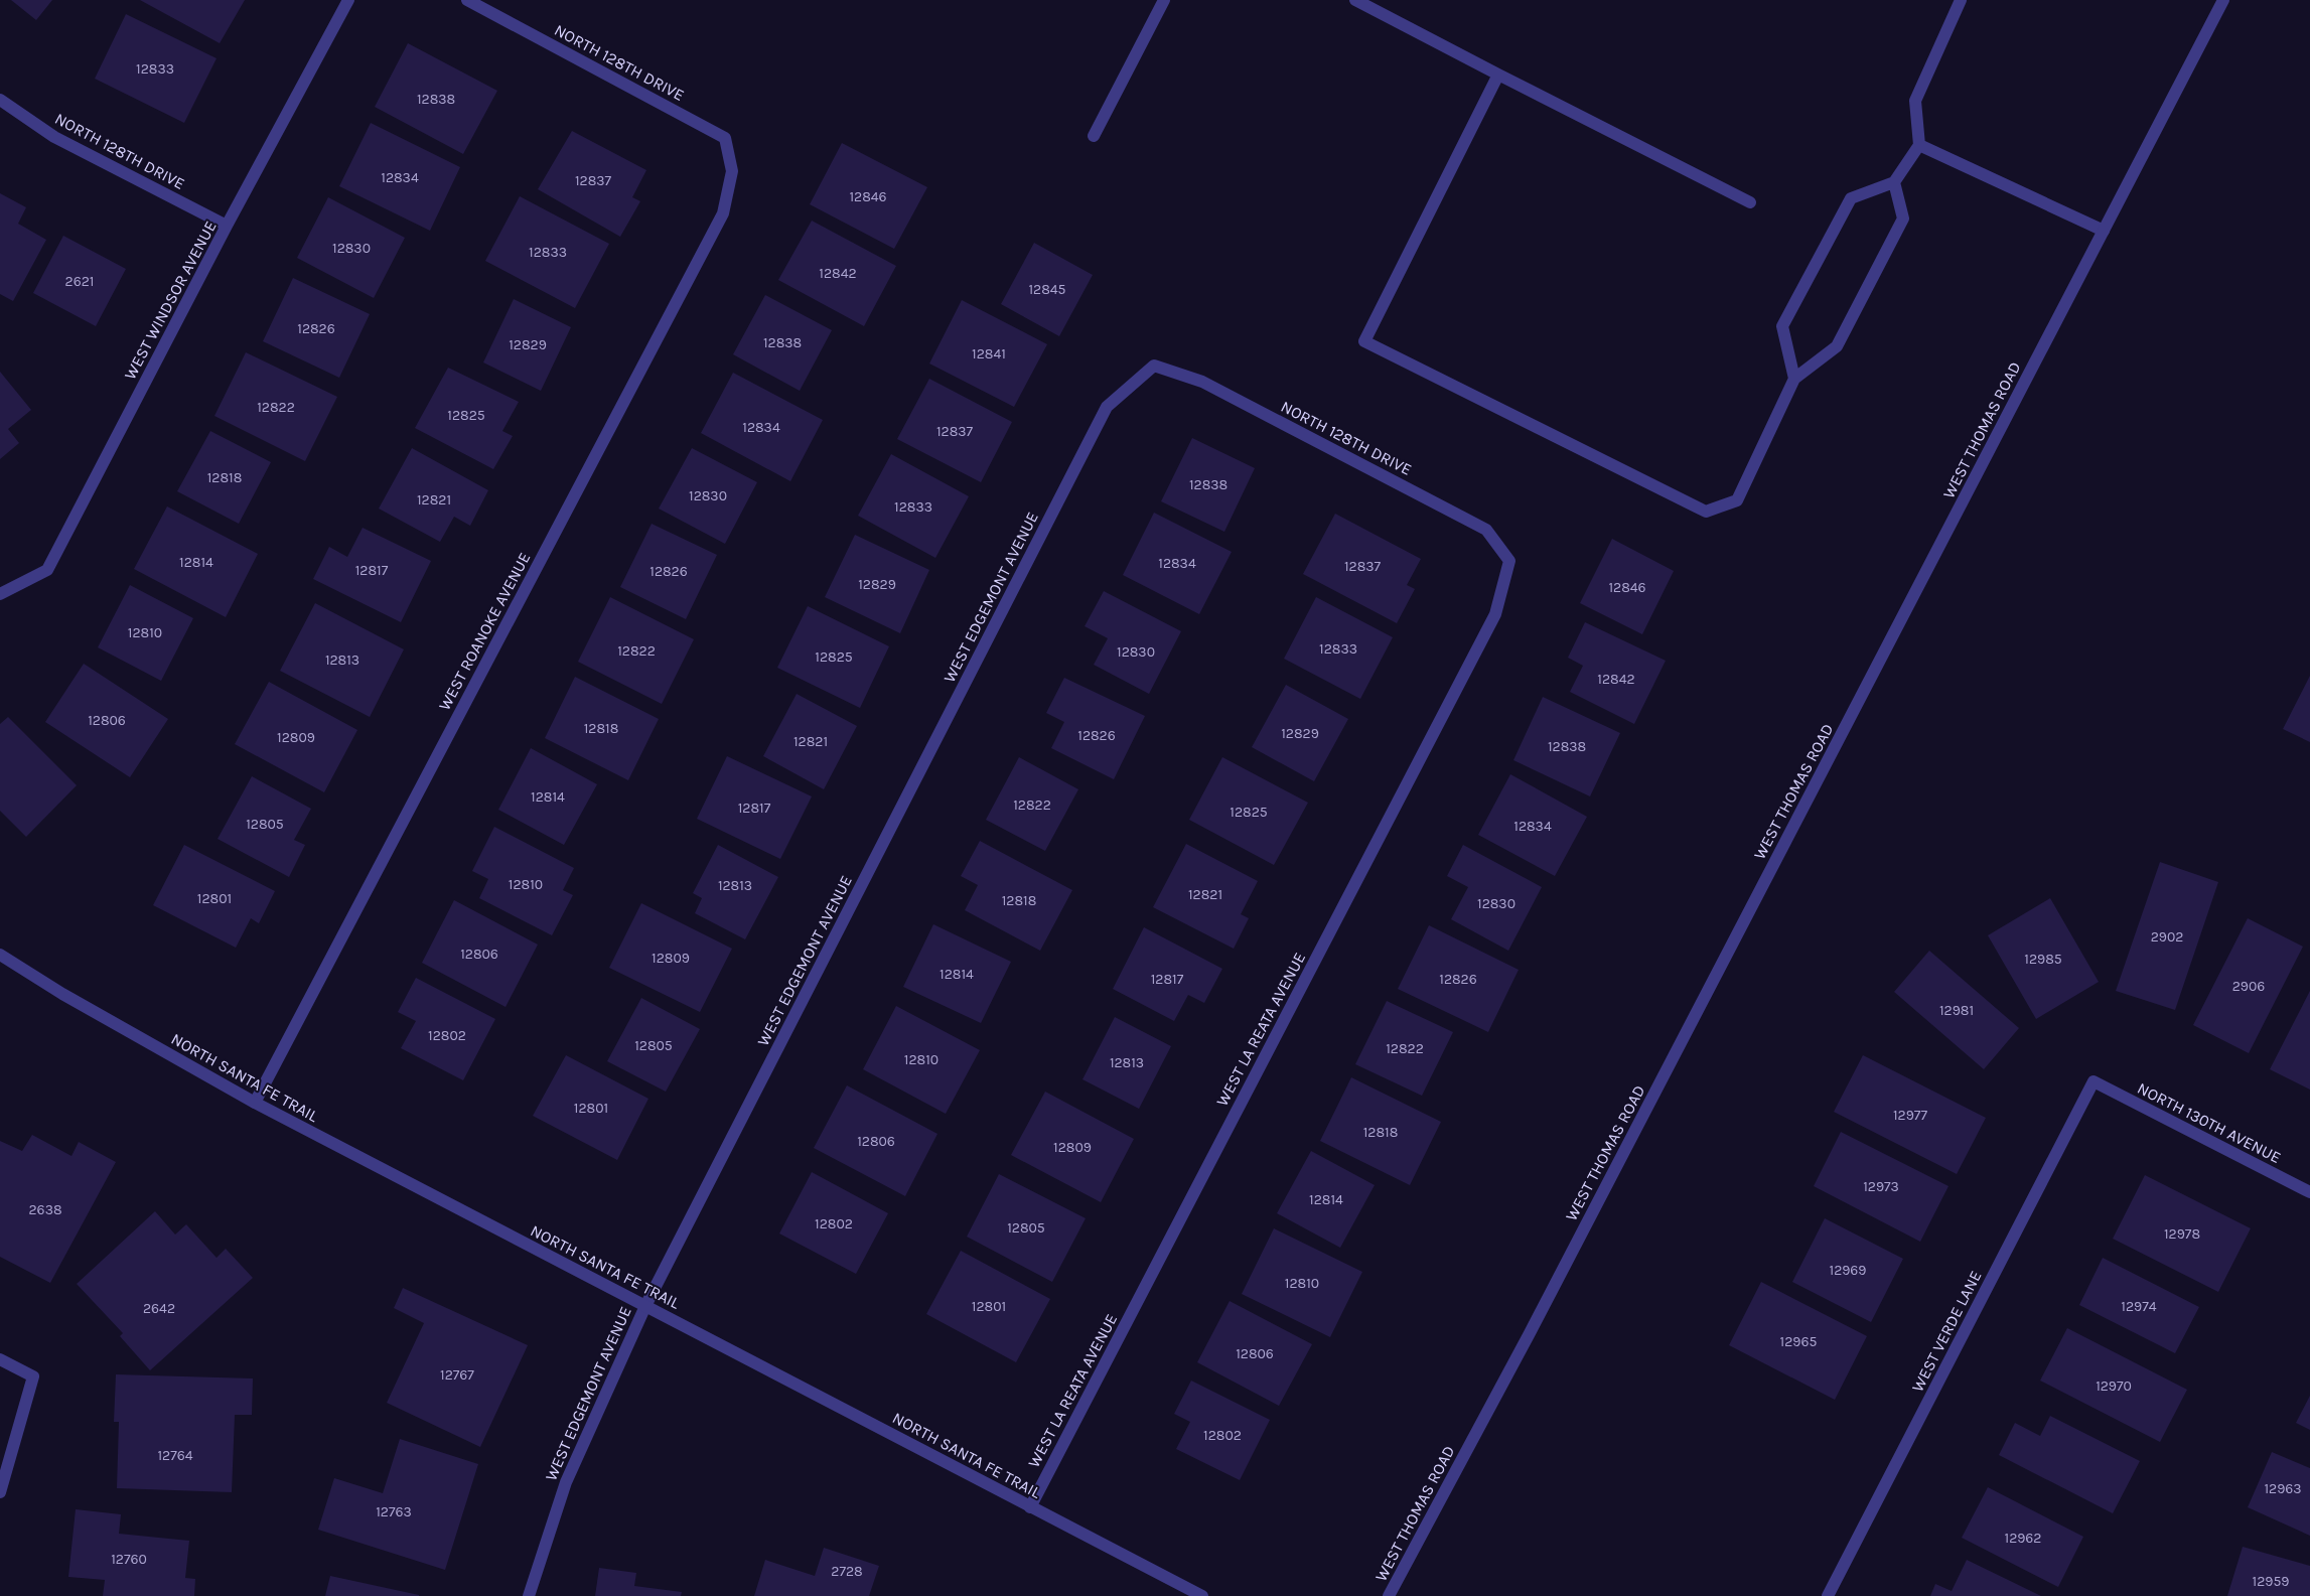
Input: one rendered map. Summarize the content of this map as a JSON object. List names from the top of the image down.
{
  "streets": {
    "street": [
      "NORTH 128TH DRIVE",
      "WEST WINDSOR AVENUE",
      "WEST THOMAS ROAD",
      "WEST EDGEMONT AVENUE",
      "WEST ROANOKE AVENUE",
      "WEST LA REATA AVENUE",
      "NORTH SANTA FE TRAIL",
      "NORTH 130TH AVENUE",
      "WEST VERDE LANE"
    ]
  },
  "crossings": [
    ["NORTH 128TH DRIVE", "WEST WINDSOR AVENUE"],
    ["NORTH 128TH DRIVE", "WEST EDGEMONT AVENUE"],
    ["NORTH 128TH DRIVE", "WEST ROANOKE AVENUE"],
    ["NORTH 128TH DRIVE", "WEST LA REATA AVENUE"],
    ["WEST EDGEMONT AVENUE", "NORTH SANTA FE TRAIL"],
    ["WEST ROANOKE AVENUE", "NORTH SANTA FE TRAIL"],
    ["WEST LA REATA AVENUE", "NORTH SANTA FE TRAIL"],
    ["NORTH 130TH AVENUE", "WEST VERDE LANE"]
  ],
  "house_numbers": [
    "12833",
    "12838",
    "12834",
    "12837",
    "12846",
    "12830",
    "12833",
    "12842",
    "2621",
    "12845",
    "12826",
    "12838",
    "12829",
    "12841",
    "12822",
    "12825",
    "12834",
    "12837",
    "12818",
    "12838",
    "12830",
    "12821",
    "12833",
    "12814",
    "12834",
    "12837",
    "12817",
    "12826",
    "12829",
    "12846",
    "12810",
    "12833",
    "12822",
    "12830",
    "12825",
    "12813",
    "12842",
    "12806",
    "12818",
    "12829",
    "12826",
    "12809",
    "12821",
    "12838",
    "12814",
    "12822",
    "12817",
    "12825",
    "12805",
    "12834",
    "12810",
    "12813",
    "12821",
    "12801",
    "12818",
    "12830",
    "2902",
    "12806",
    "12809",
    "12985",
    "12814",
    "12817",
    "12826",
    "2906",
    "12981",
    "12802",
    "12805",
    "12822",
    "12810",
    "12813",
    "12801",
    "12977",
    "12818",
    "12806",
    "12809",
    "12973",
    "12814",
    "2638",
    "12802",
    "12805",
    "12978",
    "12969",
    "12810",
    "12801",
    "12974",
    "2642",
    "12965",
    "12806",
    "12767",
    "12970",
    "12802",
    "12764",
    "12963",
    "12763",
    "12962",
    "12760",
    "2728",
    "12959"
  ]
}
